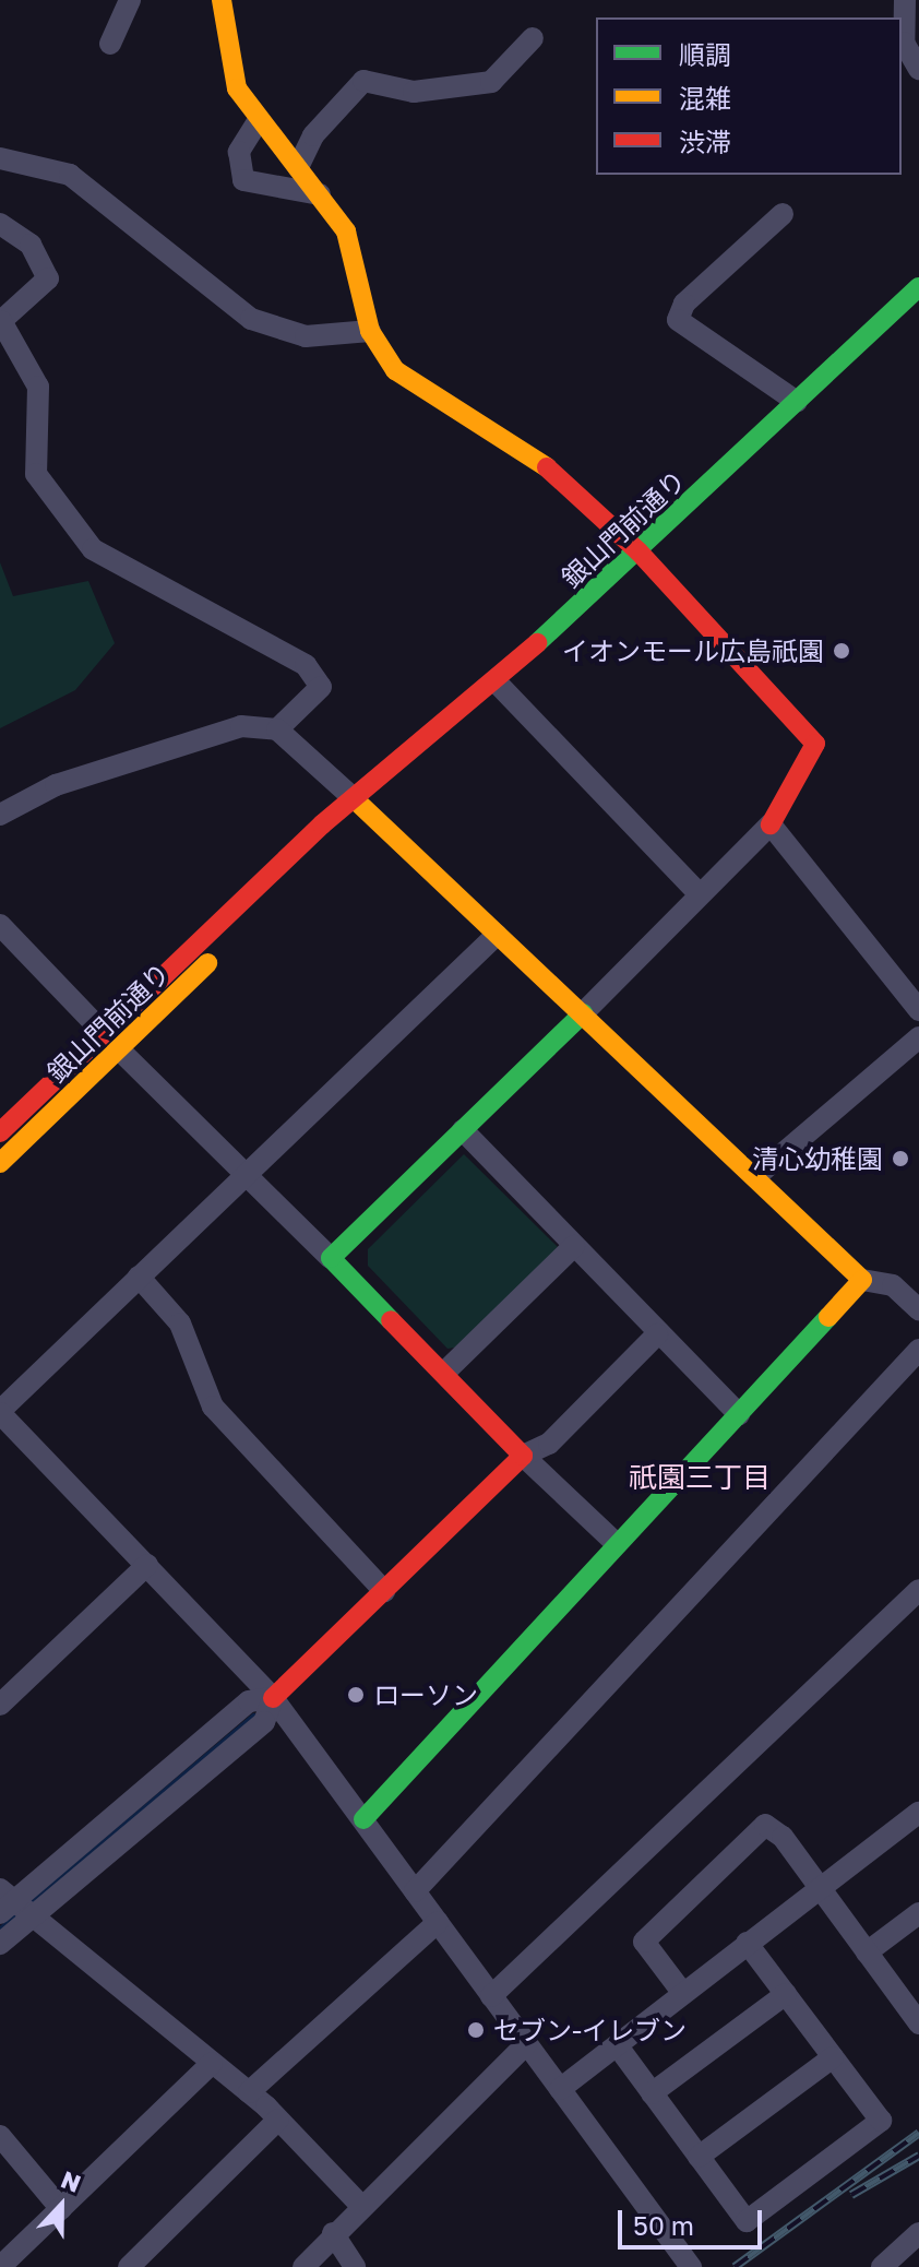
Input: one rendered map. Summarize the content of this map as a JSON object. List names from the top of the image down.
{
  "streets": {
    "street": ["銀山門前通り"]
  },
  "districts": ["祇園三丁目"],
  "places": [
    "イオンモール広島祇園",
    "清心幼稚園",
    "ローソン",
    "セブン-イレブン"
  ],
  "legend": ["順調", "混雑", "渋滞"],
  "scale_bar": "50 m",
  "north": "top"
}
